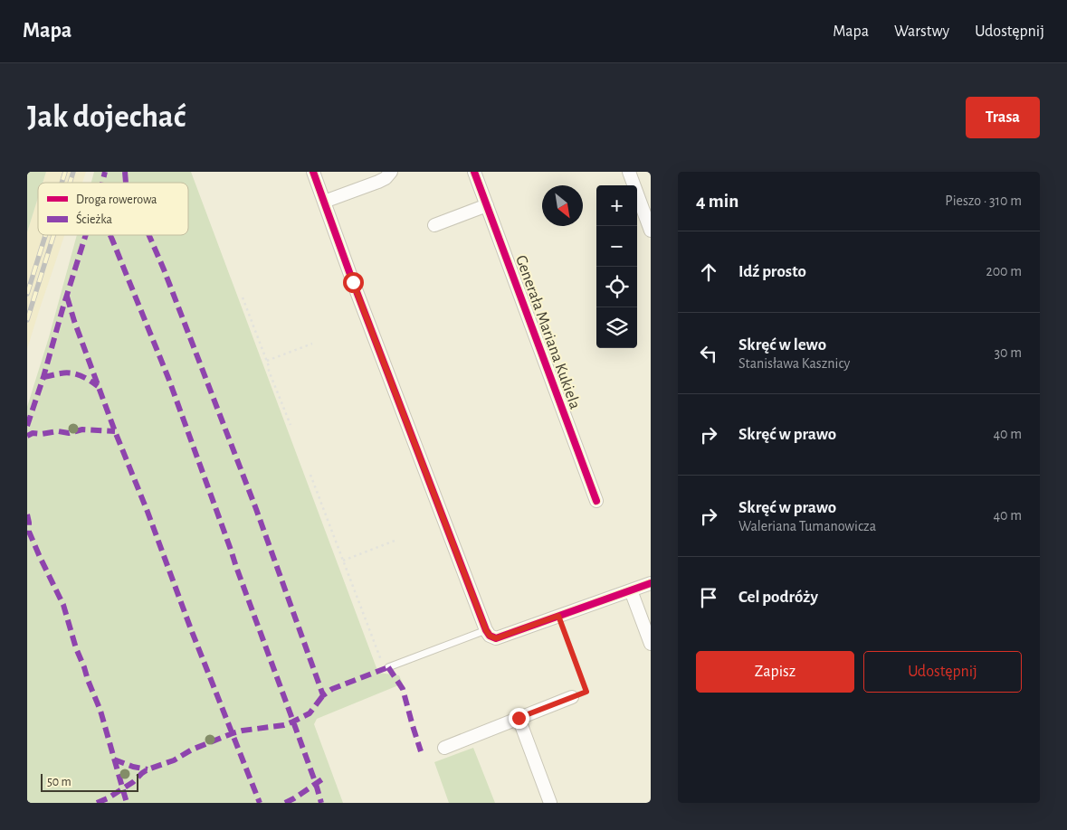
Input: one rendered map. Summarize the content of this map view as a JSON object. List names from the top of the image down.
{
  "streets": {
    "street": ["Generała Mariana Kukiela"]
  },
  "legend": ["Droga rowerowa", "Ścieżka"],
  "scale_bar": "50 m",
  "north": "bottom right",
  "page": {
    "header": "Mapa",
    "nav": ["Mapa", "Warstwy", "Udostępnij"],
    "buttons": [
      "Trasa",
      ["Zapisz", "Udostępnij"]
    ],
    "title": "Jak dojechać",
    "heading": ["4 min", "Pieszo · 310 m"],
    "map_buttons": ["+", "−"],
    "list": [
      ["Idź prosto", "200 m"],
      ["Skręć w lewo", "Stanisława Kasznicy", "30 m"],
      ["Skręć w prawo", "40 m"],
      ["Skręć w prawo", "Waleriana Tumanowicza", "40 m"],
      "Cel podróży"
    ],
    "scale": "50 m"
  }
}
